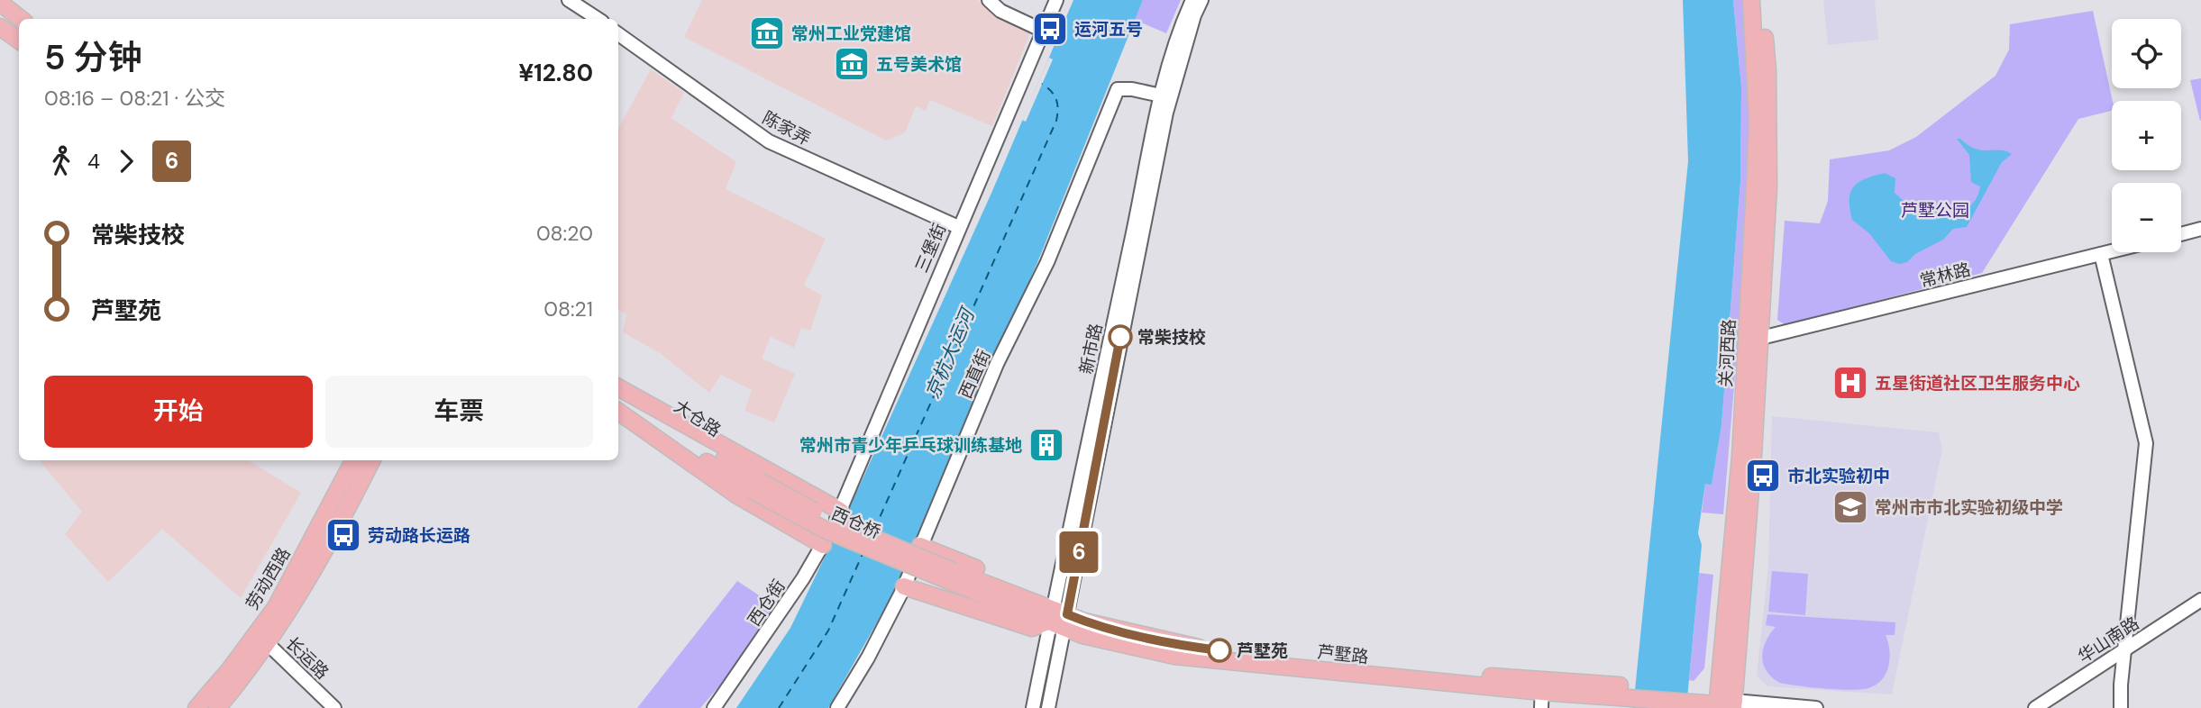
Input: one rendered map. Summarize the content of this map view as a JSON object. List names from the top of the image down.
{
  "streets": {
    "main road": [
      "关河西路",
      "大仓路",
      "西仓桥",
      "劳动西路",
      "芦墅路"
    ],
    "street": [
      "陈家弄",
      "三堡街",
      "常林路",
      "新市路",
      "西直街",
      "西仓街",
      "华山南路",
      "长运路"
    ]
  },
  "crossings": [
    ["陈家弄", "三堡街"],
    ["三堡街", "西仓街"],
    ["常林路", "关河西路"],
    ["新市路", "西直街"],
    ["新市路", "芦墅路"],
    ["关河西路", "芦墅路"],
    ["大仓路", "西仓桥"],
    ["西仓桥", "芦墅路"],
    ["劳动西路", "长运路"]
  ],
  "water": ["京杭大运河"],
  "parks": ["芦墅公园"],
  "places": {
    "bus stop": ["运河五号", "市北实验初中", "劳动路长运路"],
    "museum": ["常州工业党建馆", "五号美术馆"],
    "other": ["常柴技校", "芦墅苑"],
    "hospital": ["五星街道社区卫生服务中心"],
    "building": ["常州市青少年乒乓球训练基地"],
    "school or university": ["常州市市北实验初级中学"]
  },
  "lines": ["bus line 6"],
  "page": {
    "on_map": "6",
    "map_buttons": ["+", "−"],
    "heading": ["5 分钟", "08:16 – 08:21 · 公交", "¥12.80"],
    "legs": ["4", "6"],
    "list": [
      {
        "name": "常柴技校",
        "value": "08:20"
      },
      {
        "name": "芦墅苑",
        "value": "08:21"
      }
    ],
    "buttons": ["开始", "车票"]
  }
}
